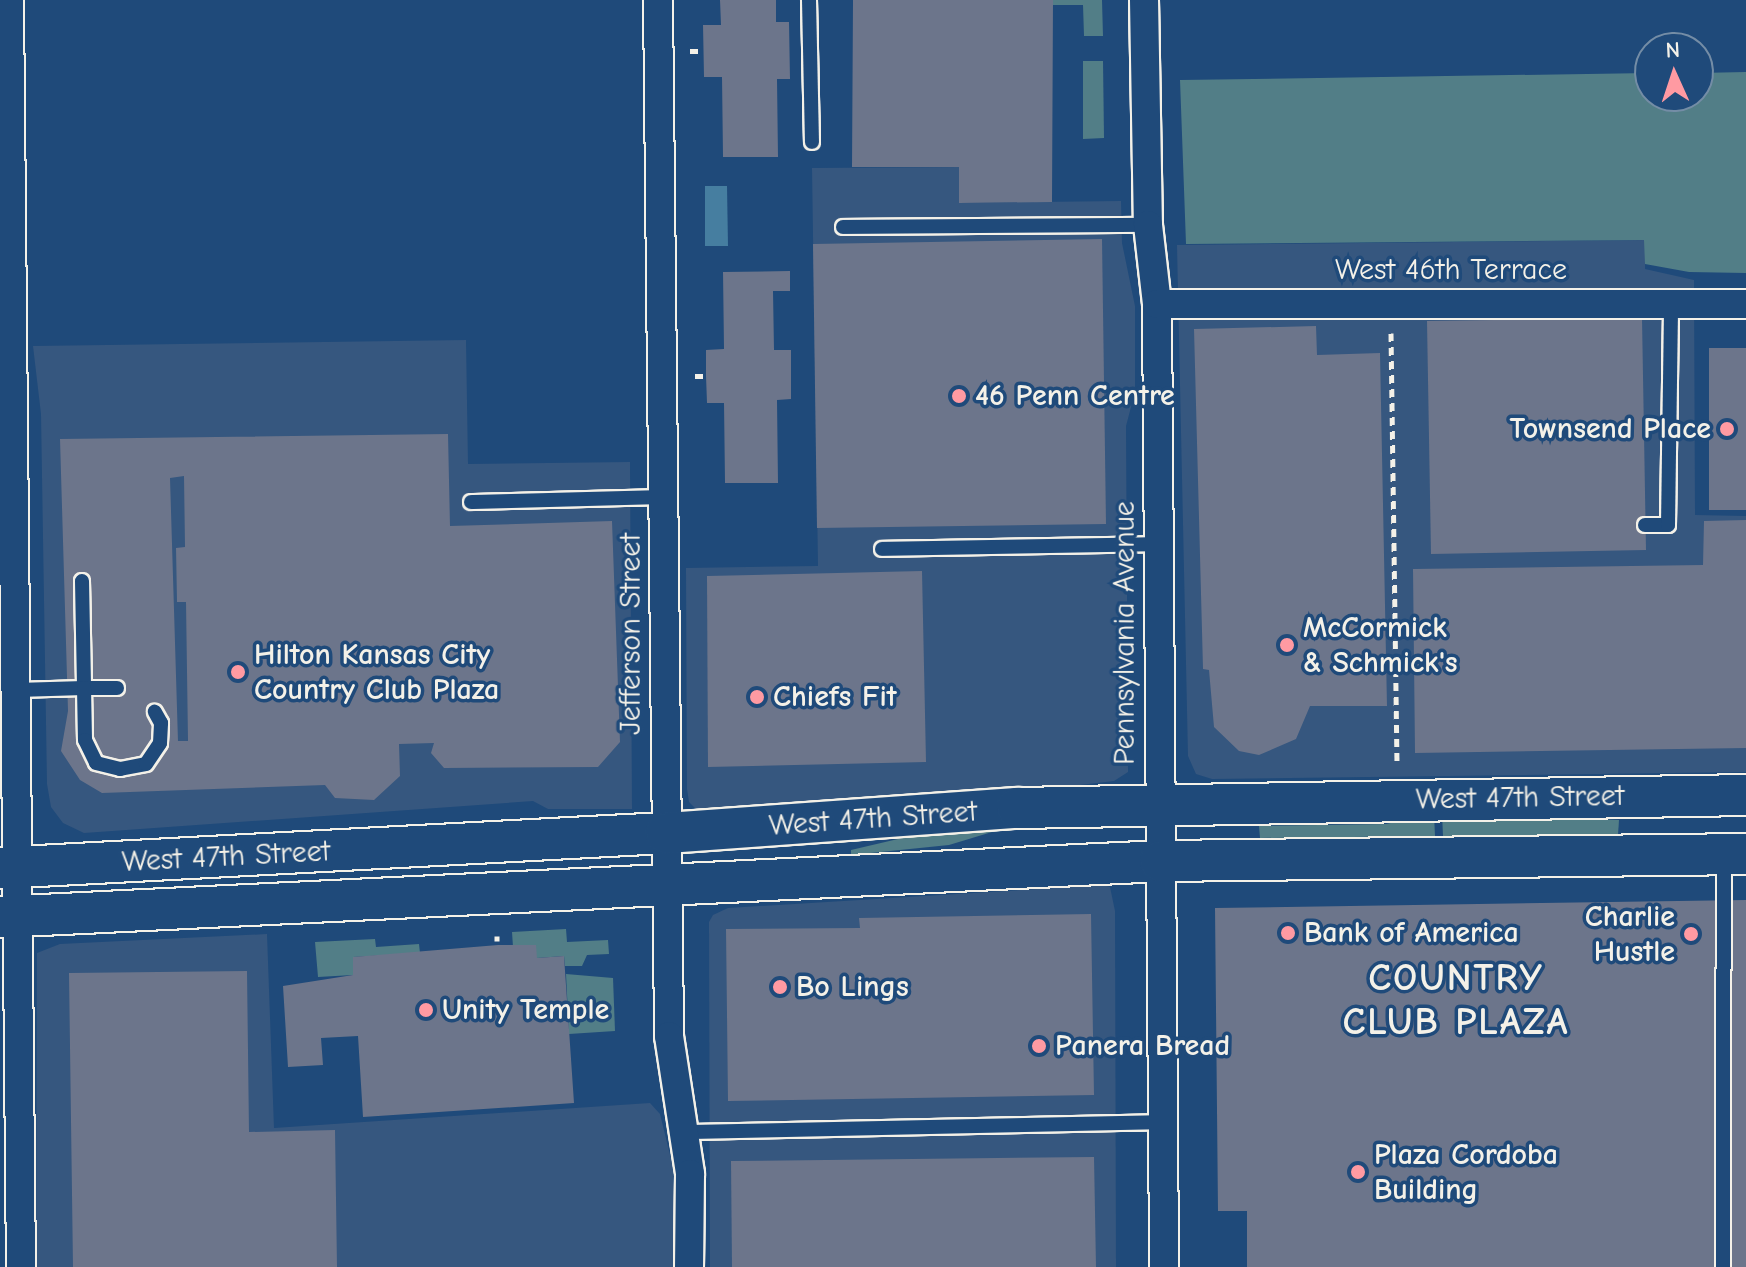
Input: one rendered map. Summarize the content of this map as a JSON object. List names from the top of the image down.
{
  "streets": {
    "main road": ["West 47th Street"],
    "street": ["West 46th Terrace", "Pennsylvania Avenue", "Jefferson Street"]
  },
  "crossings": [
    ["West 46th Terrace", "Pennsylvania Avenue"],
    ["Pennsylvania Avenue", "West 47th Street"],
    ["Jefferson Street", "West 47th Street"]
  ],
  "districts": ["COUNTRY CLUB PLAZA"],
  "places": [
    "46 Penn Centre",
    "Townsend Place",
    "McCormick & Schmick's",
    "Hilton Kansas City Country Club Plaza",
    "Chiefs Fit",
    "Bank of America",
    "Charlie Hustle",
    "Bo Lings",
    "Unity Temple",
    "Panera Bread",
    "Plaza Cordoba Building"
  ],
  "north": "top"
}
